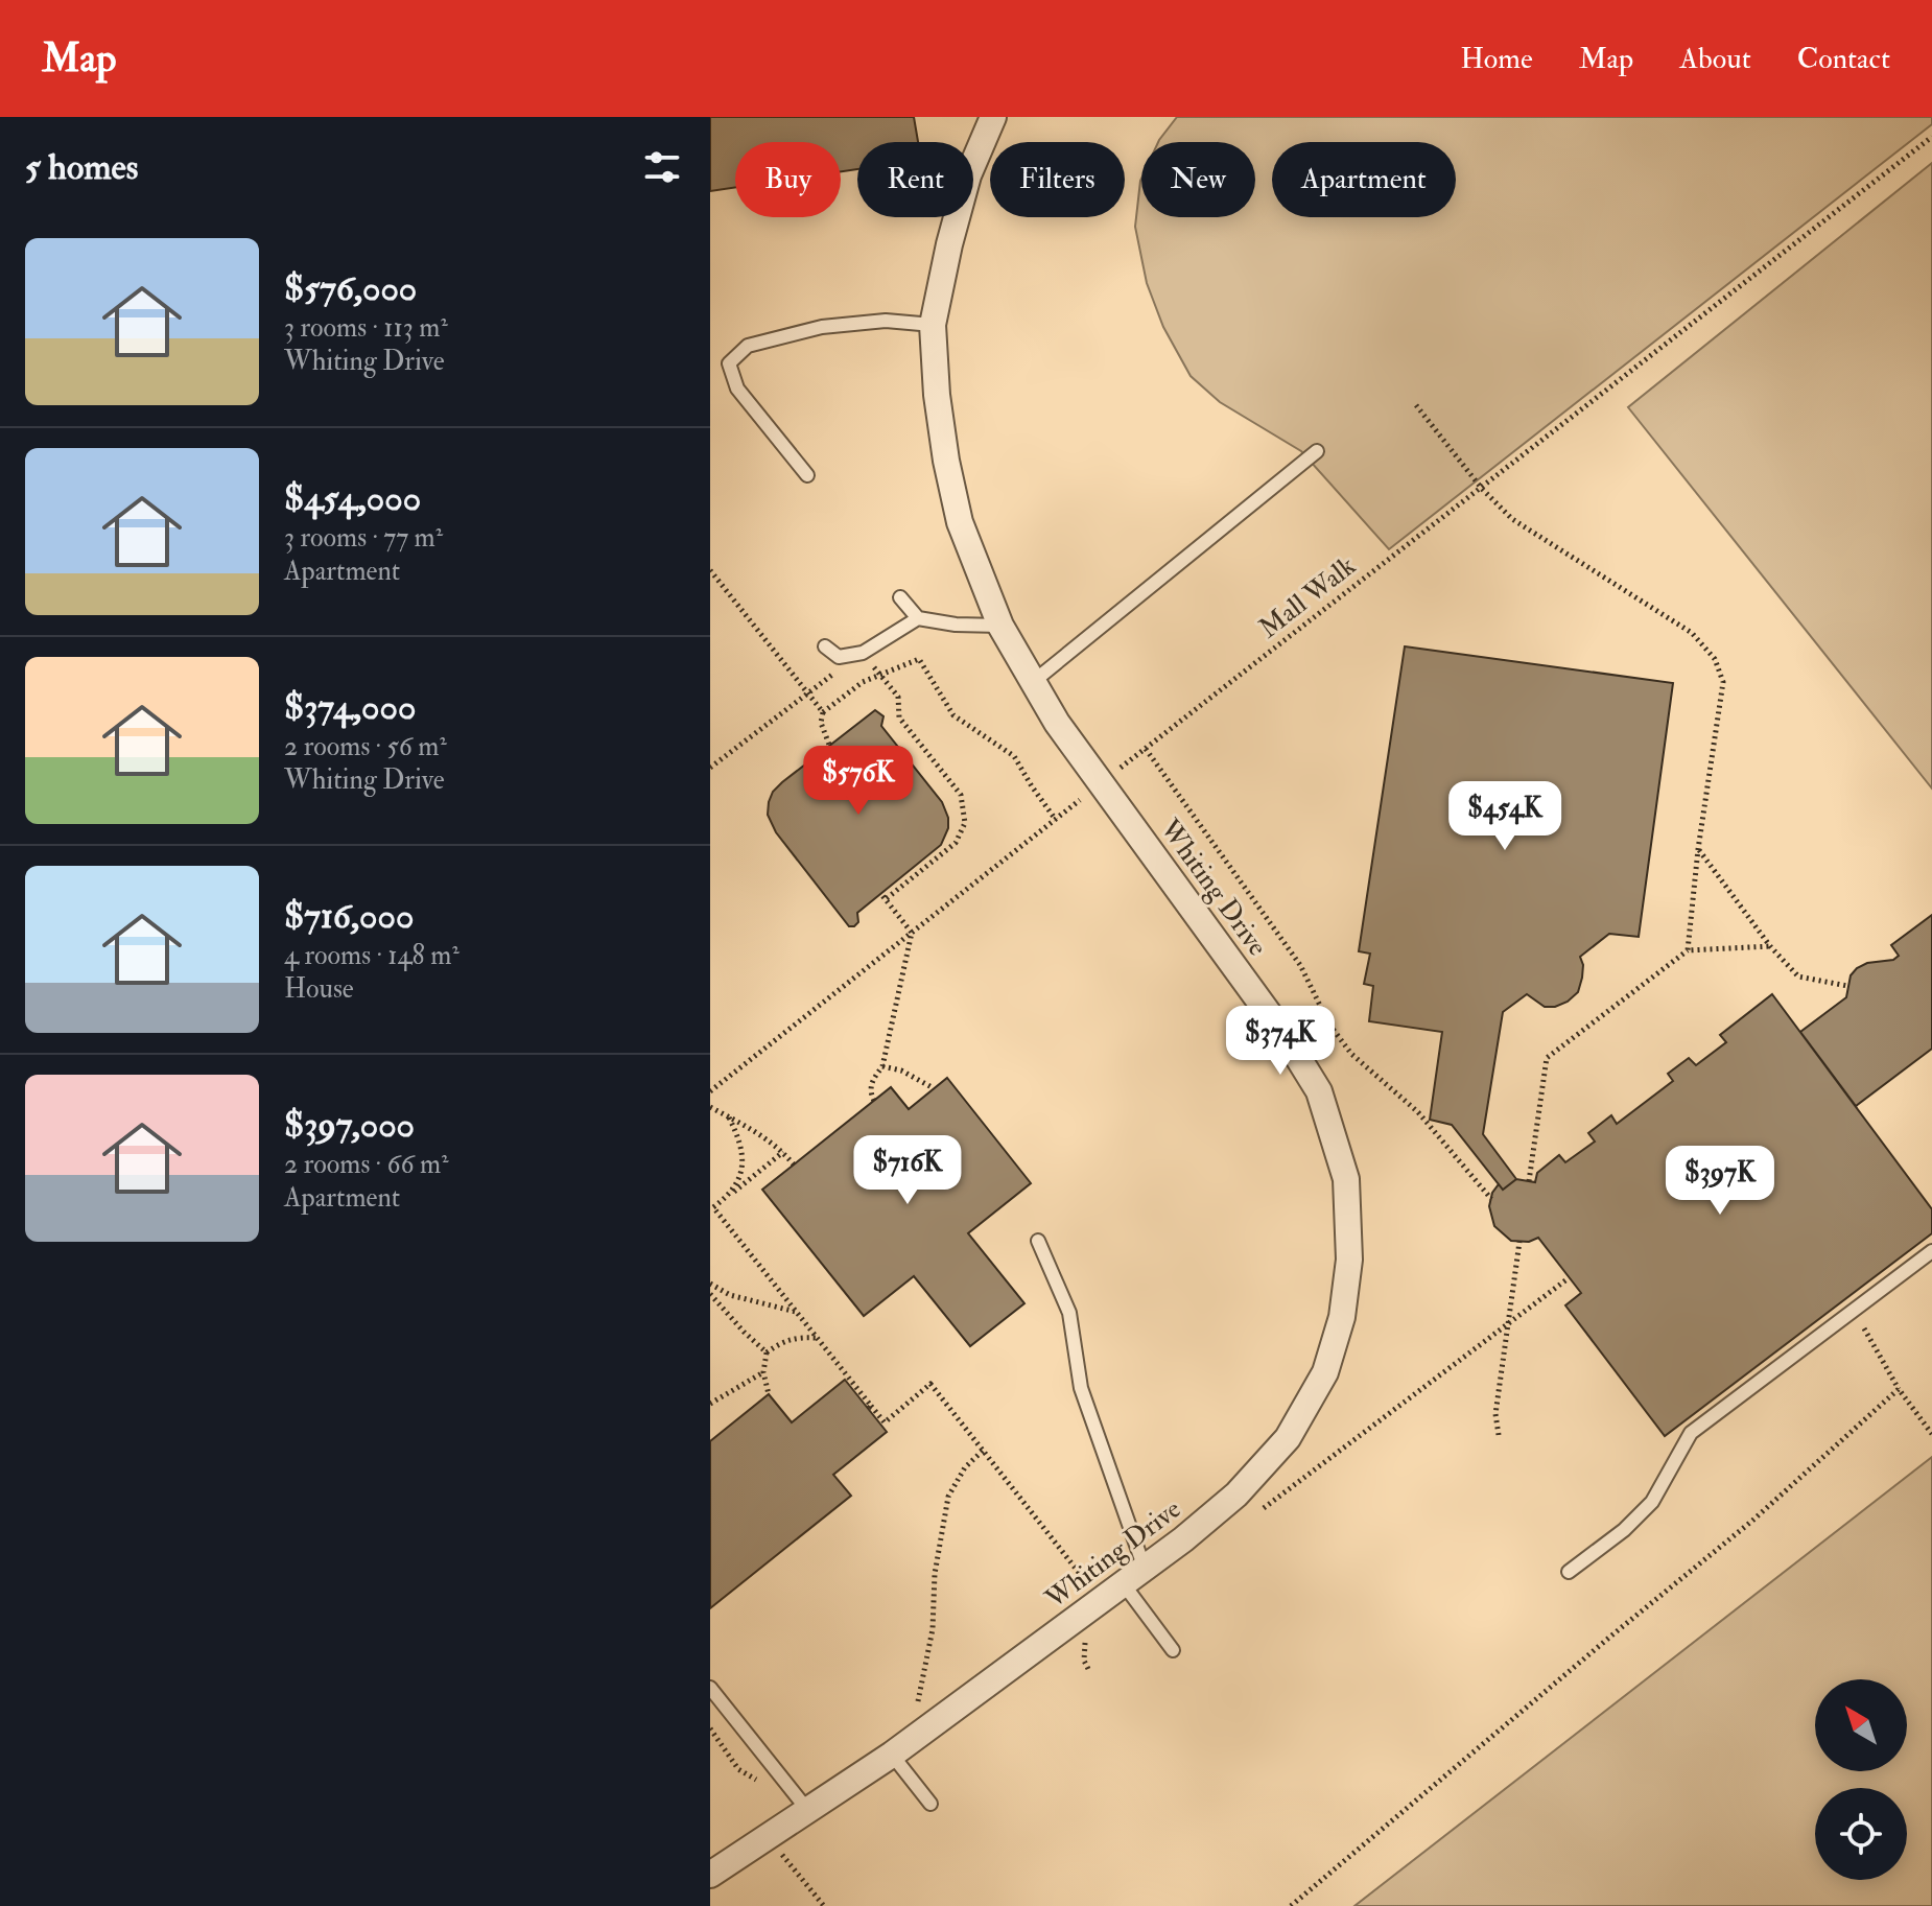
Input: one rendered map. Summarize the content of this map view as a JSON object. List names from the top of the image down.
{
  "streets": {
    "street": ["Whiting Drive"],
    "path": ["Mall Walk"]
  },
  "crossings": [
    ["Mall Walk", "Whiting Drive"]
  ],
  "north": "top left",
  "page": {
    "header": "Map",
    "nav": [
      "Home",
      "Map",
      "About",
      "Contact"
    ],
    "heading": "5 homes",
    "chip": [
      "Buy",
      "Rent",
      "Filters",
      "New",
      "Apartment"
    ],
    "list": [
      {
        "name": "$576,000",
        "note": "3 rooms · 113 m² · Whiting Drive"
      },
      {
        "name": "$454,000",
        "note": "3 rooms · 77 m² · Apartment"
      },
      {
        "name": "$374,000",
        "note": "2 rooms · 56 m² · Whiting Drive"
      },
      {
        "name": "$716,000",
        "note": "4 rooms · 148 m² · House"
      },
      {
        "name": "$397,000",
        "note": "2 rooms · 66 m² · Apartment"
      }
    ],
    "price": [
      "$576K",
      "$454K",
      "$374K",
      "$716K",
      "$397K"
    ]
  }
}
